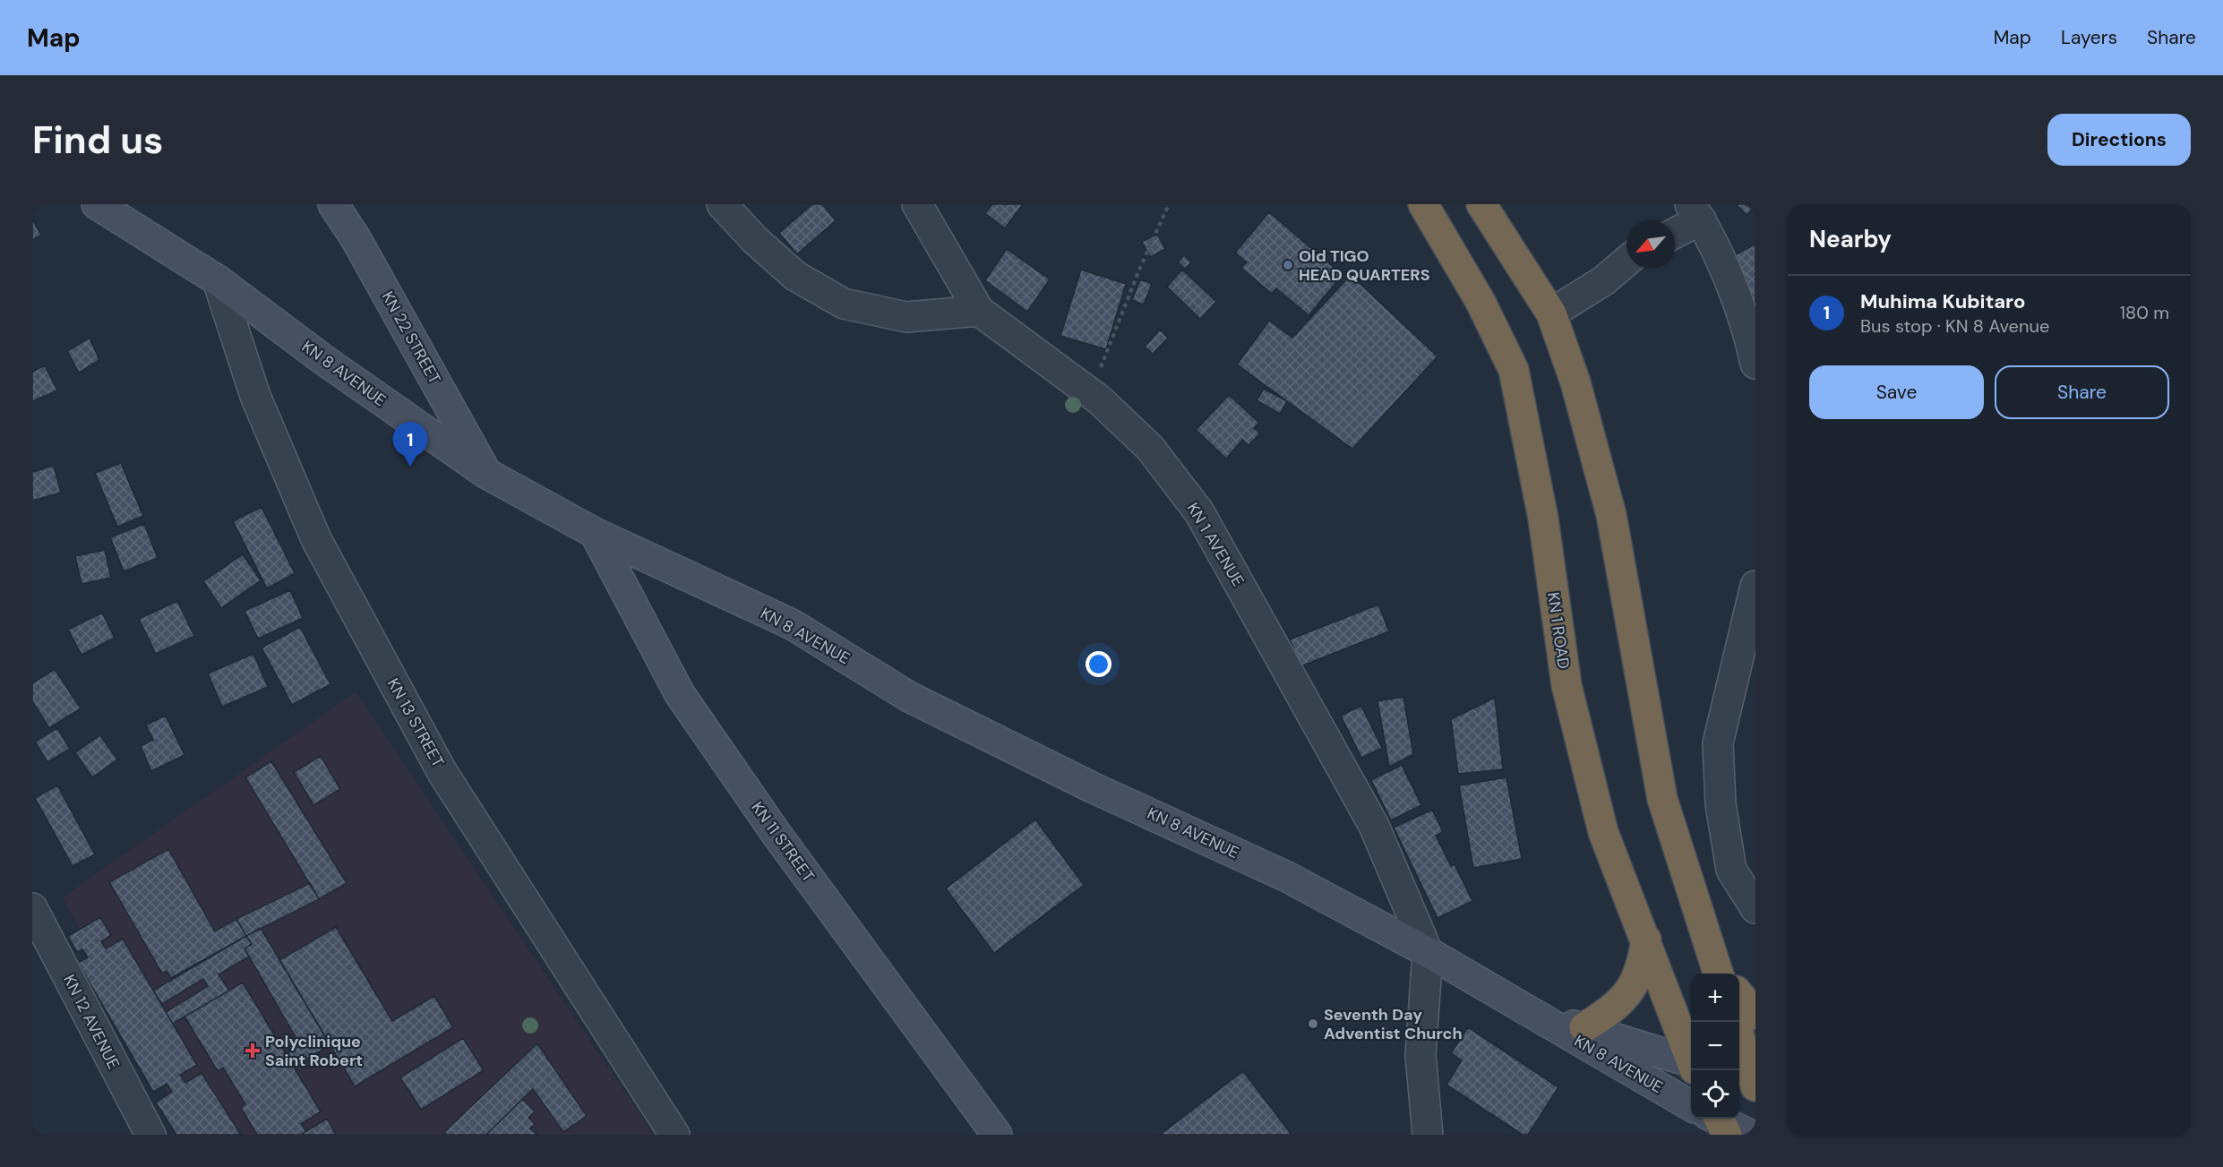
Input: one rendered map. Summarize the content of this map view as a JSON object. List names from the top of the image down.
{
  "streets": {
    "highway": ["KN 1 ROAD"],
    "main road": ["KN 22 STREET", "KN 8 AVENUE", "KN 11 STREET"],
    "street": ["KN 1 AVENUE", "KN 13 STREET", "KN 12 AVENUE"]
  },
  "crossings": [
    ["KN 22 STREET", "KN 8 AVENUE"],
    ["KN 8 AVENUE", "KN 1 AVENUE"],
    ["KN 8 AVENUE", "KN 13 STREET"],
    ["KN 8 AVENUE", "KN 11 STREET"]
  ],
  "places": {
    "other": ["Old TIGO HEAD QUARTERS", "Seventh Day Adventist Church"],
    "health": ["Polyclinique Saint Robert"]
  },
  "north": "bottom left",
  "page": {
    "header": "Map",
    "nav": ["Map", "Layers", "Share"],
    "buttons": [
      "Directions",
      ["Save", "Share"]
    ],
    "title": "Find us",
    "heading": "Nearby",
    "list": [
      {
        "mark": "1",
        "name": "Muhima Kubitaro",
        "note": "Bus stop · KN 8 Avenue",
        "value": "180 m"
      }
    ],
    "pins": "1",
    "map_buttons": ["+", "−"]
  }
}
